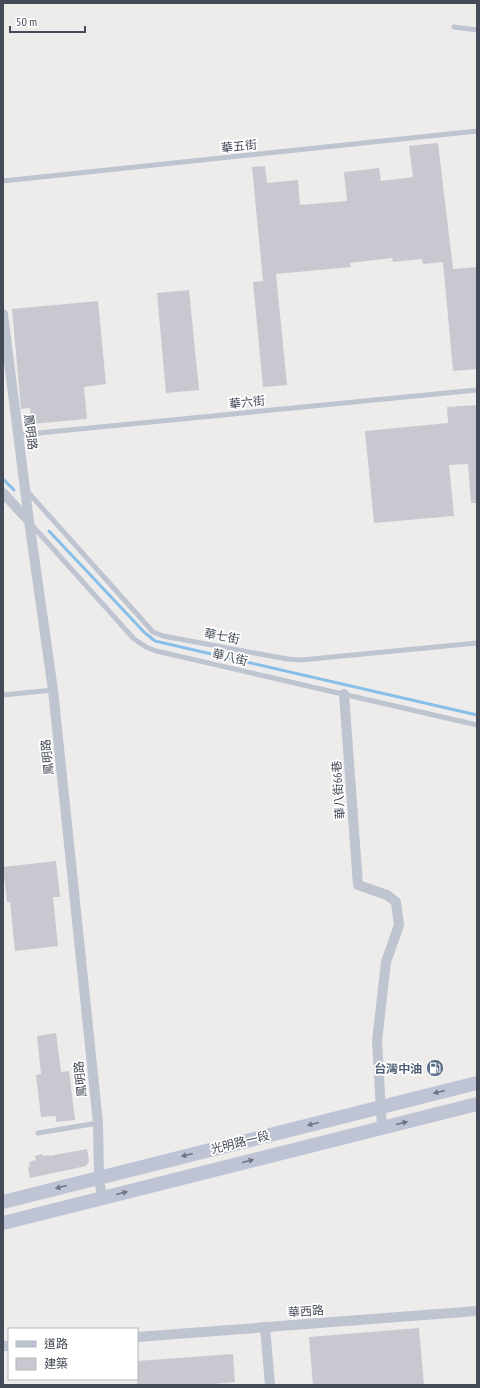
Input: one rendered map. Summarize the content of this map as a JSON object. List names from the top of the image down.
{
  "streets": {
    "street": [
      "鳳明路",
      "華八街66巷",
      "光明路一段",
      "華西路"
    ],
    "lane": [
      "華五街",
      "華六街",
      "華七街",
      "華八街"
    ]
  },
  "crossings": [
    ["華六街", "鳳明路"],
    ["鳳明路", "華七街"],
    ["鳳明路", "華八街"],
    ["鳳明路", "光明路一段"],
    ["華八街", "華八街66巷"],
    ["華八街66巷", "光明路一段"]
  ],
  "places": {
    "fuel station": ["台灣中油"]
  },
  "legend": ["道路", "建築"],
  "scale_bar": "50 m"
}
